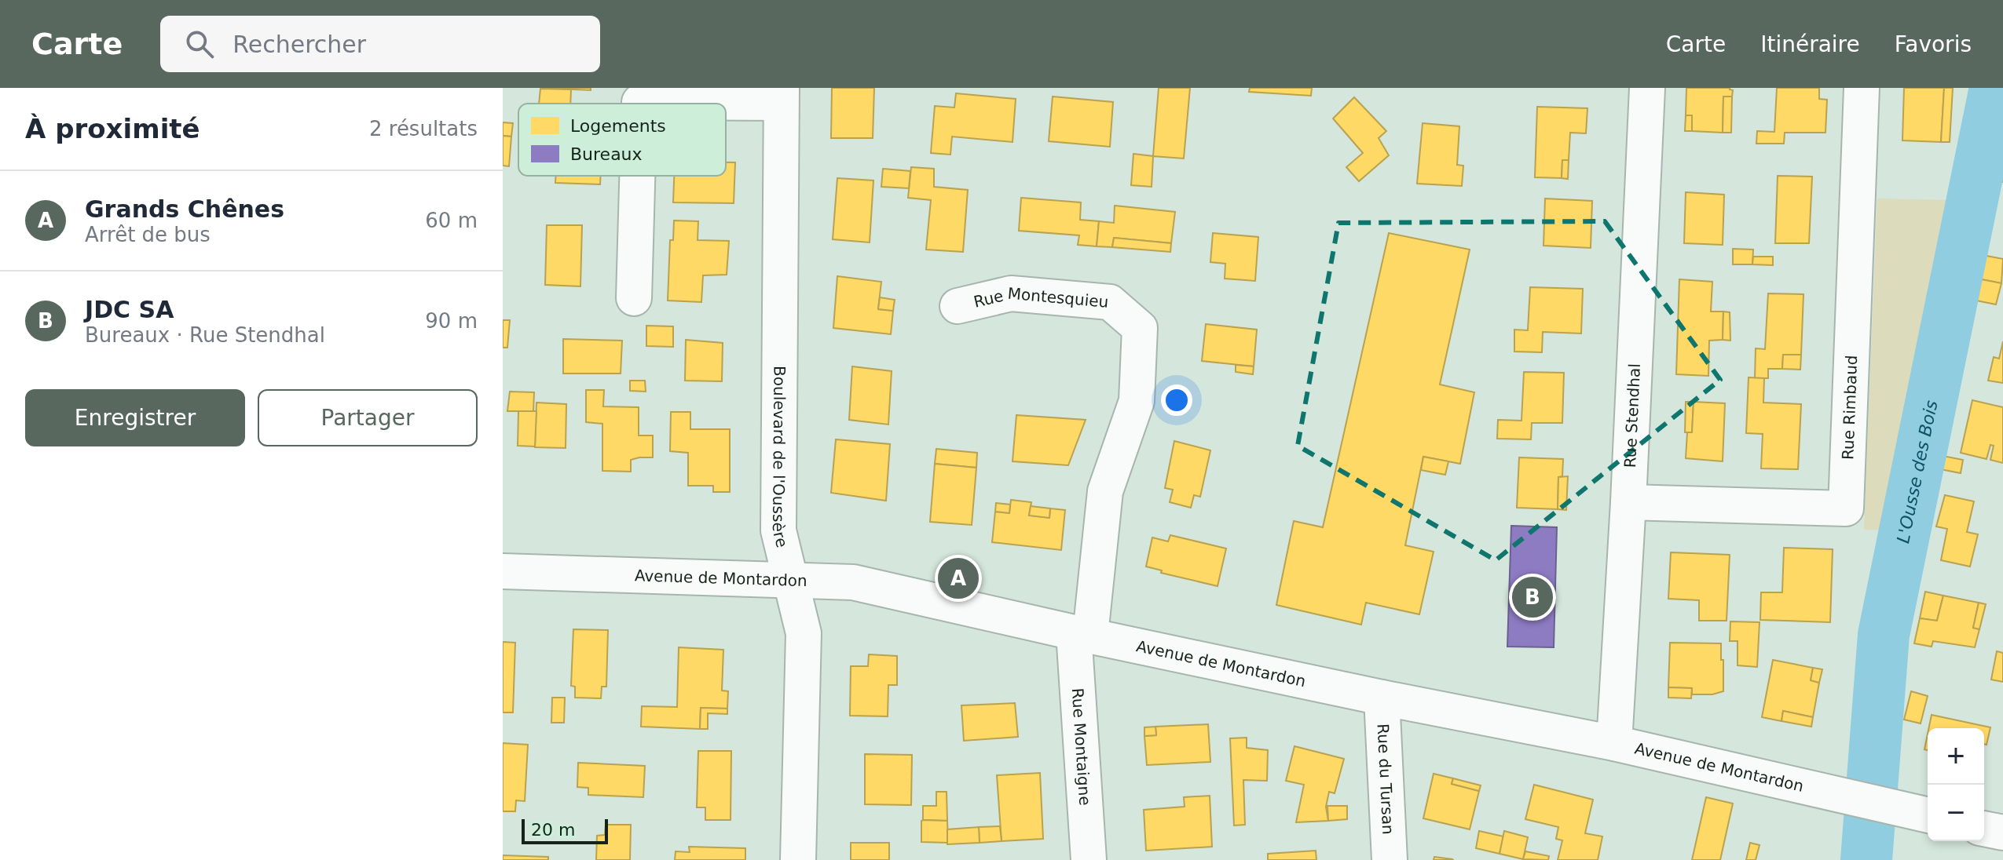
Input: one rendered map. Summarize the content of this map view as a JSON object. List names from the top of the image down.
{
  "streets": {
    "street": [
      "Rue Montesquieu",
      "Rue Rimbaud",
      "Rue Stendhal",
      "Boulevard de l'Oussère",
      "Avenue de Montardon",
      "Rue Montaigne",
      "Rue du Tursan"
    ]
  },
  "crossings": [
    ["Rue Montesquieu", "Avenue de Montardon"],
    ["Rue Montesquieu", "Rue Montaigne"],
    ["Rue Rimbaud", "Rue Stendhal"],
    ["Rue Stendhal", "Avenue de Montardon"],
    ["Boulevard de l'Oussère", "Avenue de Montardon"],
    ["Avenue de Montardon", "Rue Montaigne"],
    ["Avenue de Montardon", "Rue du Tursan"]
  ],
  "water": ["L'Ousse des Bois"],
  "legend": ["Logements", "Bureaux"],
  "scale_bar": "20 m",
  "page": {
    "header": "Carte",
    "search": "Rechercher",
    "nav": ["Carte", "Itinéraire", "Favoris"],
    "heading": ["À proximité", "2 résultats"],
    "list": [
      {
        "mark": "A",
        "name": "Grands Chênes",
        "note": "Arrêt de bus",
        "value": "60 m"
      },
      {
        "mark": "B",
        "name": "JDC SA",
        "note": "Bureaux · Rue Stendhal",
        "value": "90 m"
      }
    ],
    "buttons": ["Enregistrer", "Partager"],
    "pins": ["A", "B"],
    "map_buttons": ["+", "−"],
    "scale": "20 m"
  }
}
